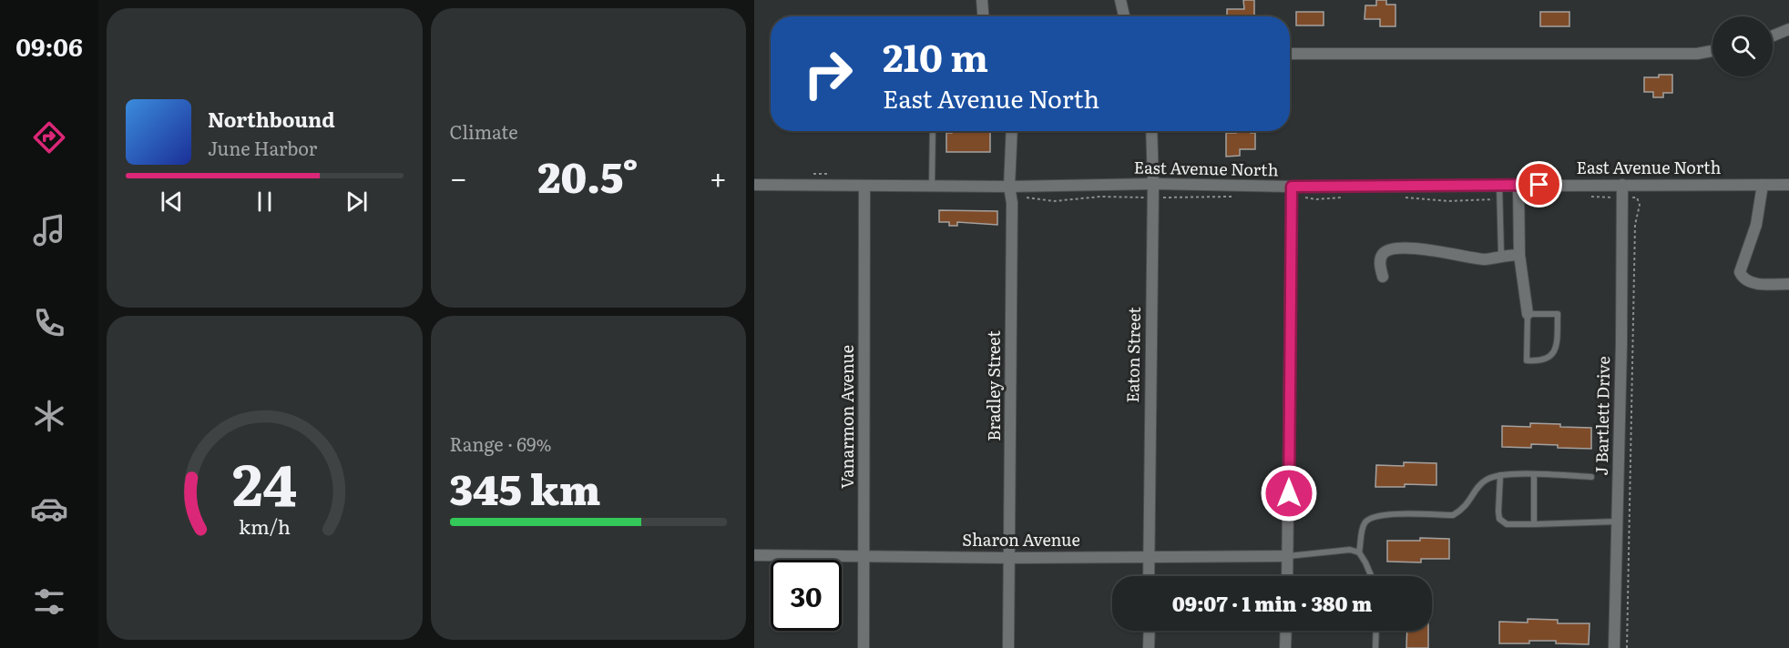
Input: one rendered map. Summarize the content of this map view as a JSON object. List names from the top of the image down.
{
  "streets": {
    "street": [
      "East Avenue North",
      "Eaton Street",
      "Bradley Street",
      "J Bartlett Drive",
      "Vanarmon Avenue",
      "Sharon Avenue"
    ]
  },
  "crossings": [
    ["East Avenue North", "Eaton Street"],
    ["East Avenue North", "Bradley Street"],
    ["East Avenue North", "J Bartlett Drive"],
    ["East Avenue North", "Vanarmon Avenue"],
    ["Eaton Street", "Sharon Avenue"],
    ["Bradley Street", "Sharon Avenue"],
    ["Vanarmon Avenue", "Sharon Avenue"]
  ],
  "page": {
    "tabs": "09:06",
    "tile": [
      "Climate",
      ["Range · 69%", "345 km"]
    ],
    "turn": ["210 m", "East Avenue North"],
    "song": ["Northbound", "June Harbor"],
    "heat": ["−", "20.5°", "+"],
    "limit": "30",
    "trip": "09:07 · 1 min · 380 m",
    "gauge": ["24", "km/h"]
  }
}
